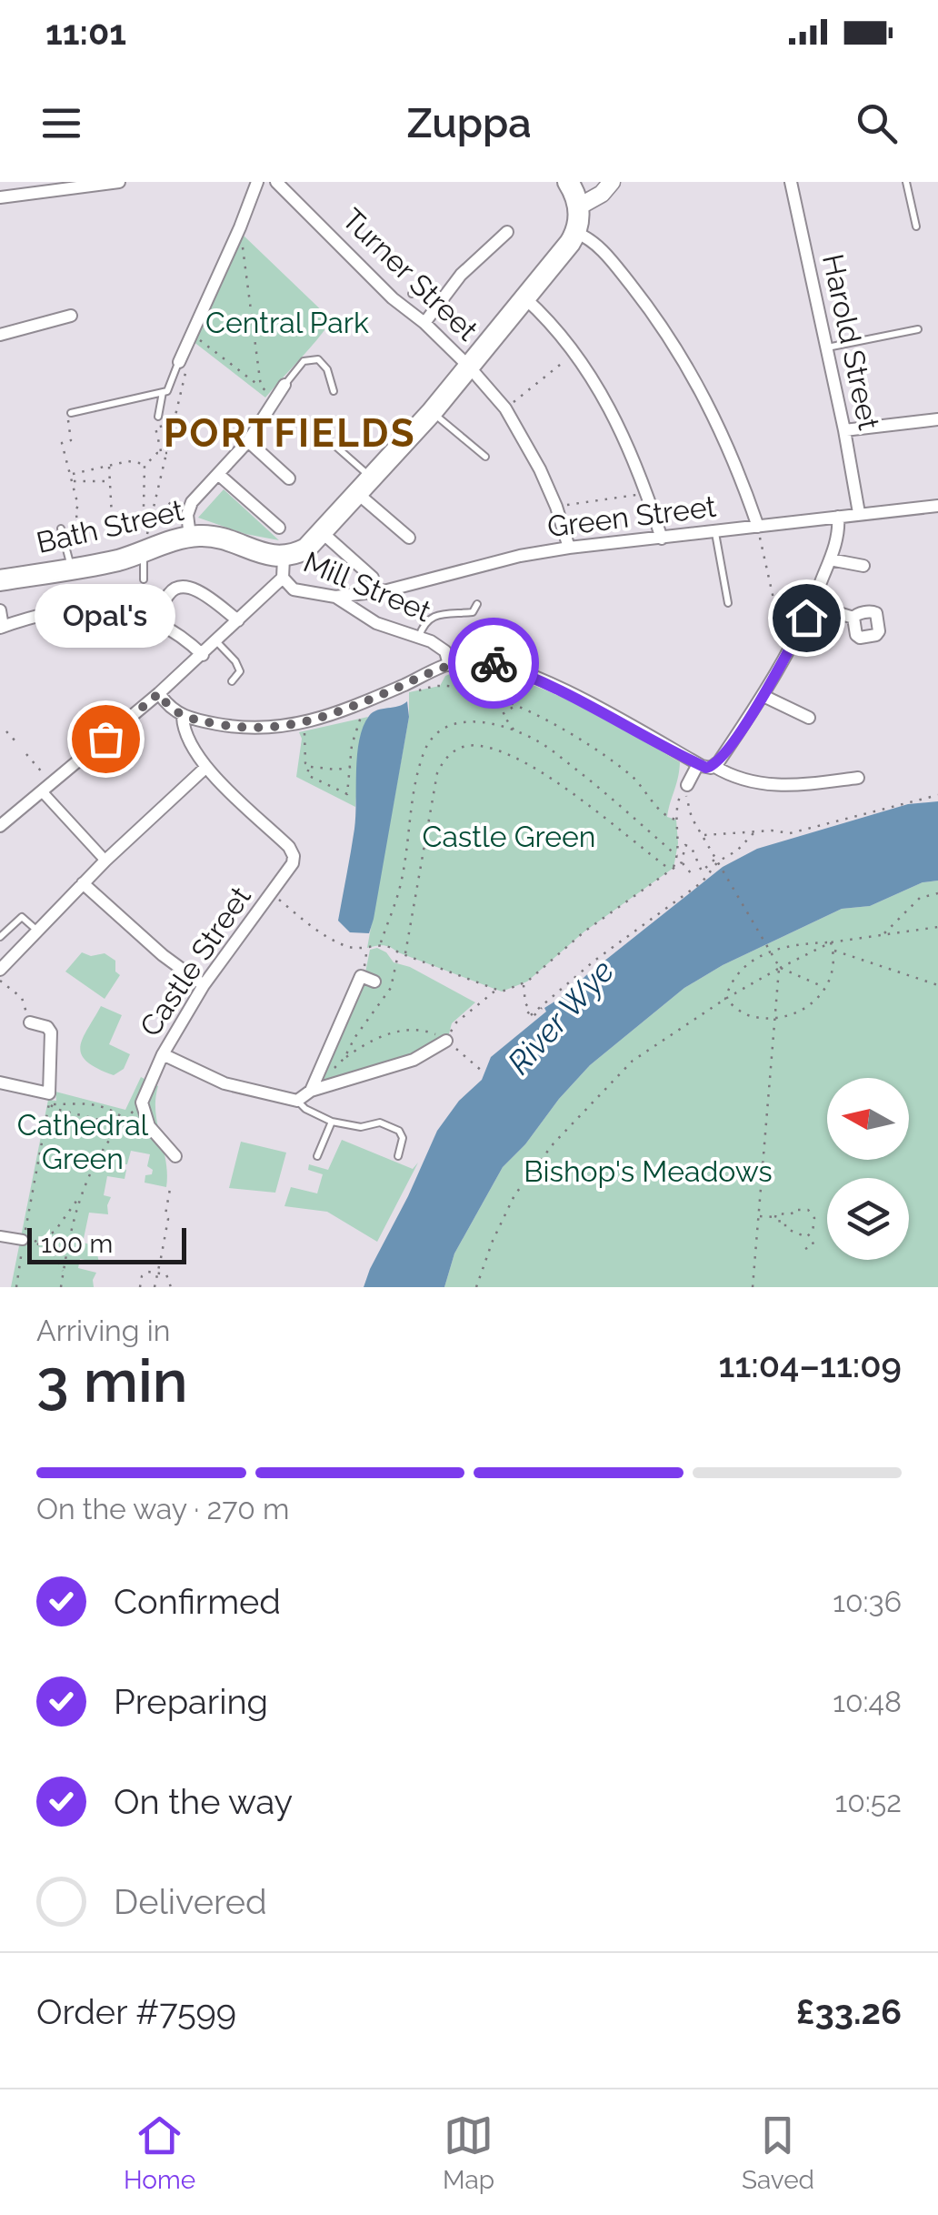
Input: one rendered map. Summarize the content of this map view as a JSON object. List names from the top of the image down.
{
  "streets": {
    "highway": ["Bath Street"],
    "street": [
      "Turner Street",
      "Harold Street",
      "Green Street",
      "Mill Street",
      "Castle Street"
    ]
  },
  "crossings": [
    ["Turner Street", "Green Street"],
    ["Harold Street", "Green Street"],
    ["Green Street", "Mill Street"],
    ["Bath Street", "Mill Street"]
  ],
  "districts": ["PORTFIELDS"],
  "water": ["River Wye"],
  "parks": [
    "Central Park",
    "Castle Green",
    "Cathedral Green",
    "Bishop's Meadows"
  ],
  "places": ["Opal's"],
  "scale_bar": "100 m",
  "north": "left",
  "page": {
    "status": "11:01",
    "header": "Zuppa",
    "bubble": "Opal's",
    "scale": "100 m",
    "heading": ["3 min", "Arriving in", "11:04–11:09"],
    "panel": ["Order #7599", "£33.26"],
    "bar": "On the way · 270 m",
    "list": [
      ["Confirmed", "10:36"],
      ["Preparing", "10:48"],
      ["On the way", "10:52"],
      "Delivered"
    ],
    "tabs": ["Home", "Map", "Saved"]
  }
}
